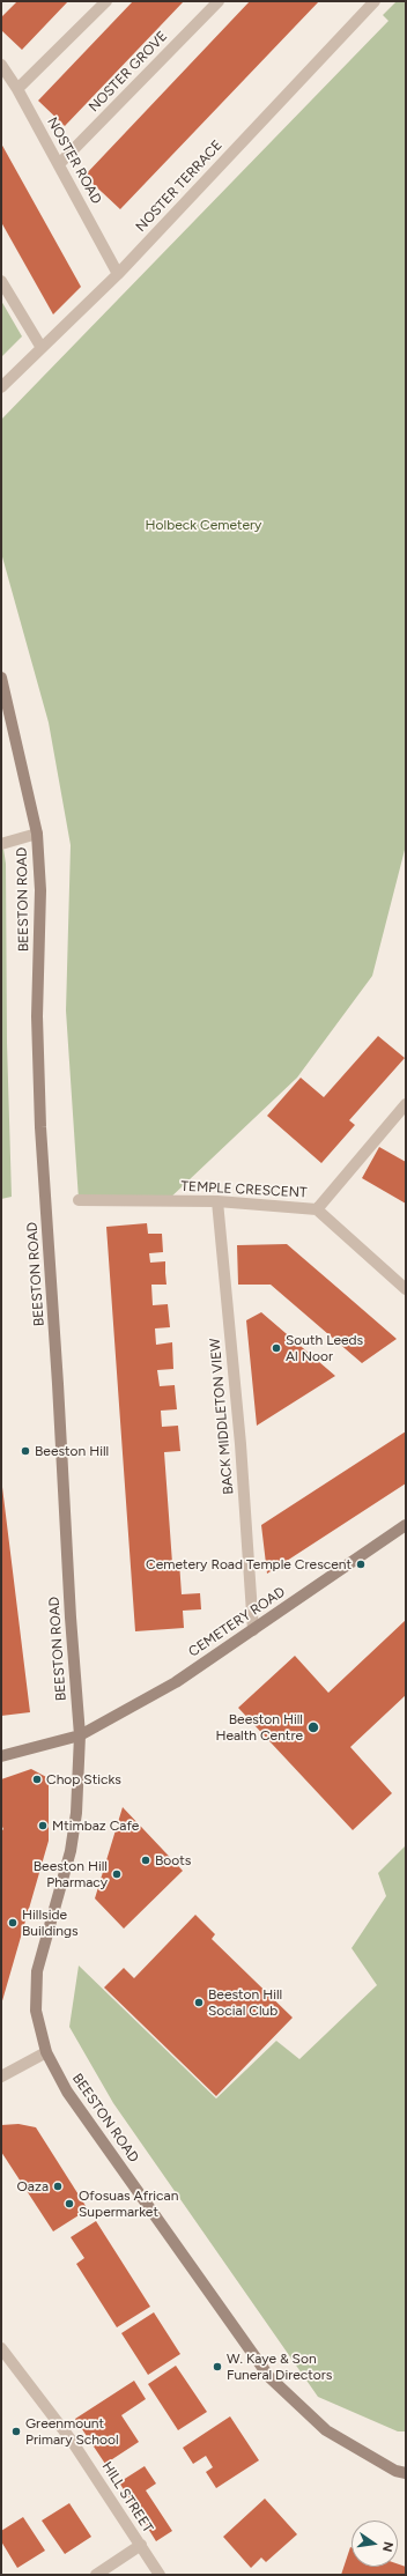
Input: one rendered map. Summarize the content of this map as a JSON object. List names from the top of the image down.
{
  "streets": {
    "street": [
      "NOSTER GROVE",
      "NOSTER ROAD",
      "NOSTER TERRACE",
      "BEESTON ROAD",
      "TEMPLE CRESCENT",
      "BACK MIDDLETON VIEW",
      "CEMETERY ROAD",
      "HILL STREET"
    ]
  },
  "crossings": [
    ["NOSTER GROVE", "NOSTER ROAD"],
    ["NOSTER ROAD", "NOSTER TERRACE"],
    ["BEESTON ROAD", "CEMETERY ROAD"],
    ["TEMPLE CRESCENT", "BACK MIDDLETON VIEW"],
    ["BACK MIDDLETON VIEW", "CEMETERY ROAD"]
  ],
  "parks": ["Holbeck Cemetery"],
  "places": [
    "South Leeds Al Noor",
    "Beeston Hill",
    "Cemetery Road Temple Crescent",
    "Beeston Hill Health Centre",
    "Chop Sticks",
    "Mtimbaz Cafe",
    "Boots",
    "Beeston Hill Pharmacy",
    "Hillside Buildings",
    "Beeston Hill Social Club",
    "Oaza",
    "Ofosuas African Supermarket",
    "W. Kaye & Son Funeral Directors",
    "Greenmount Primary School"
  ],
  "north": "right"
}
